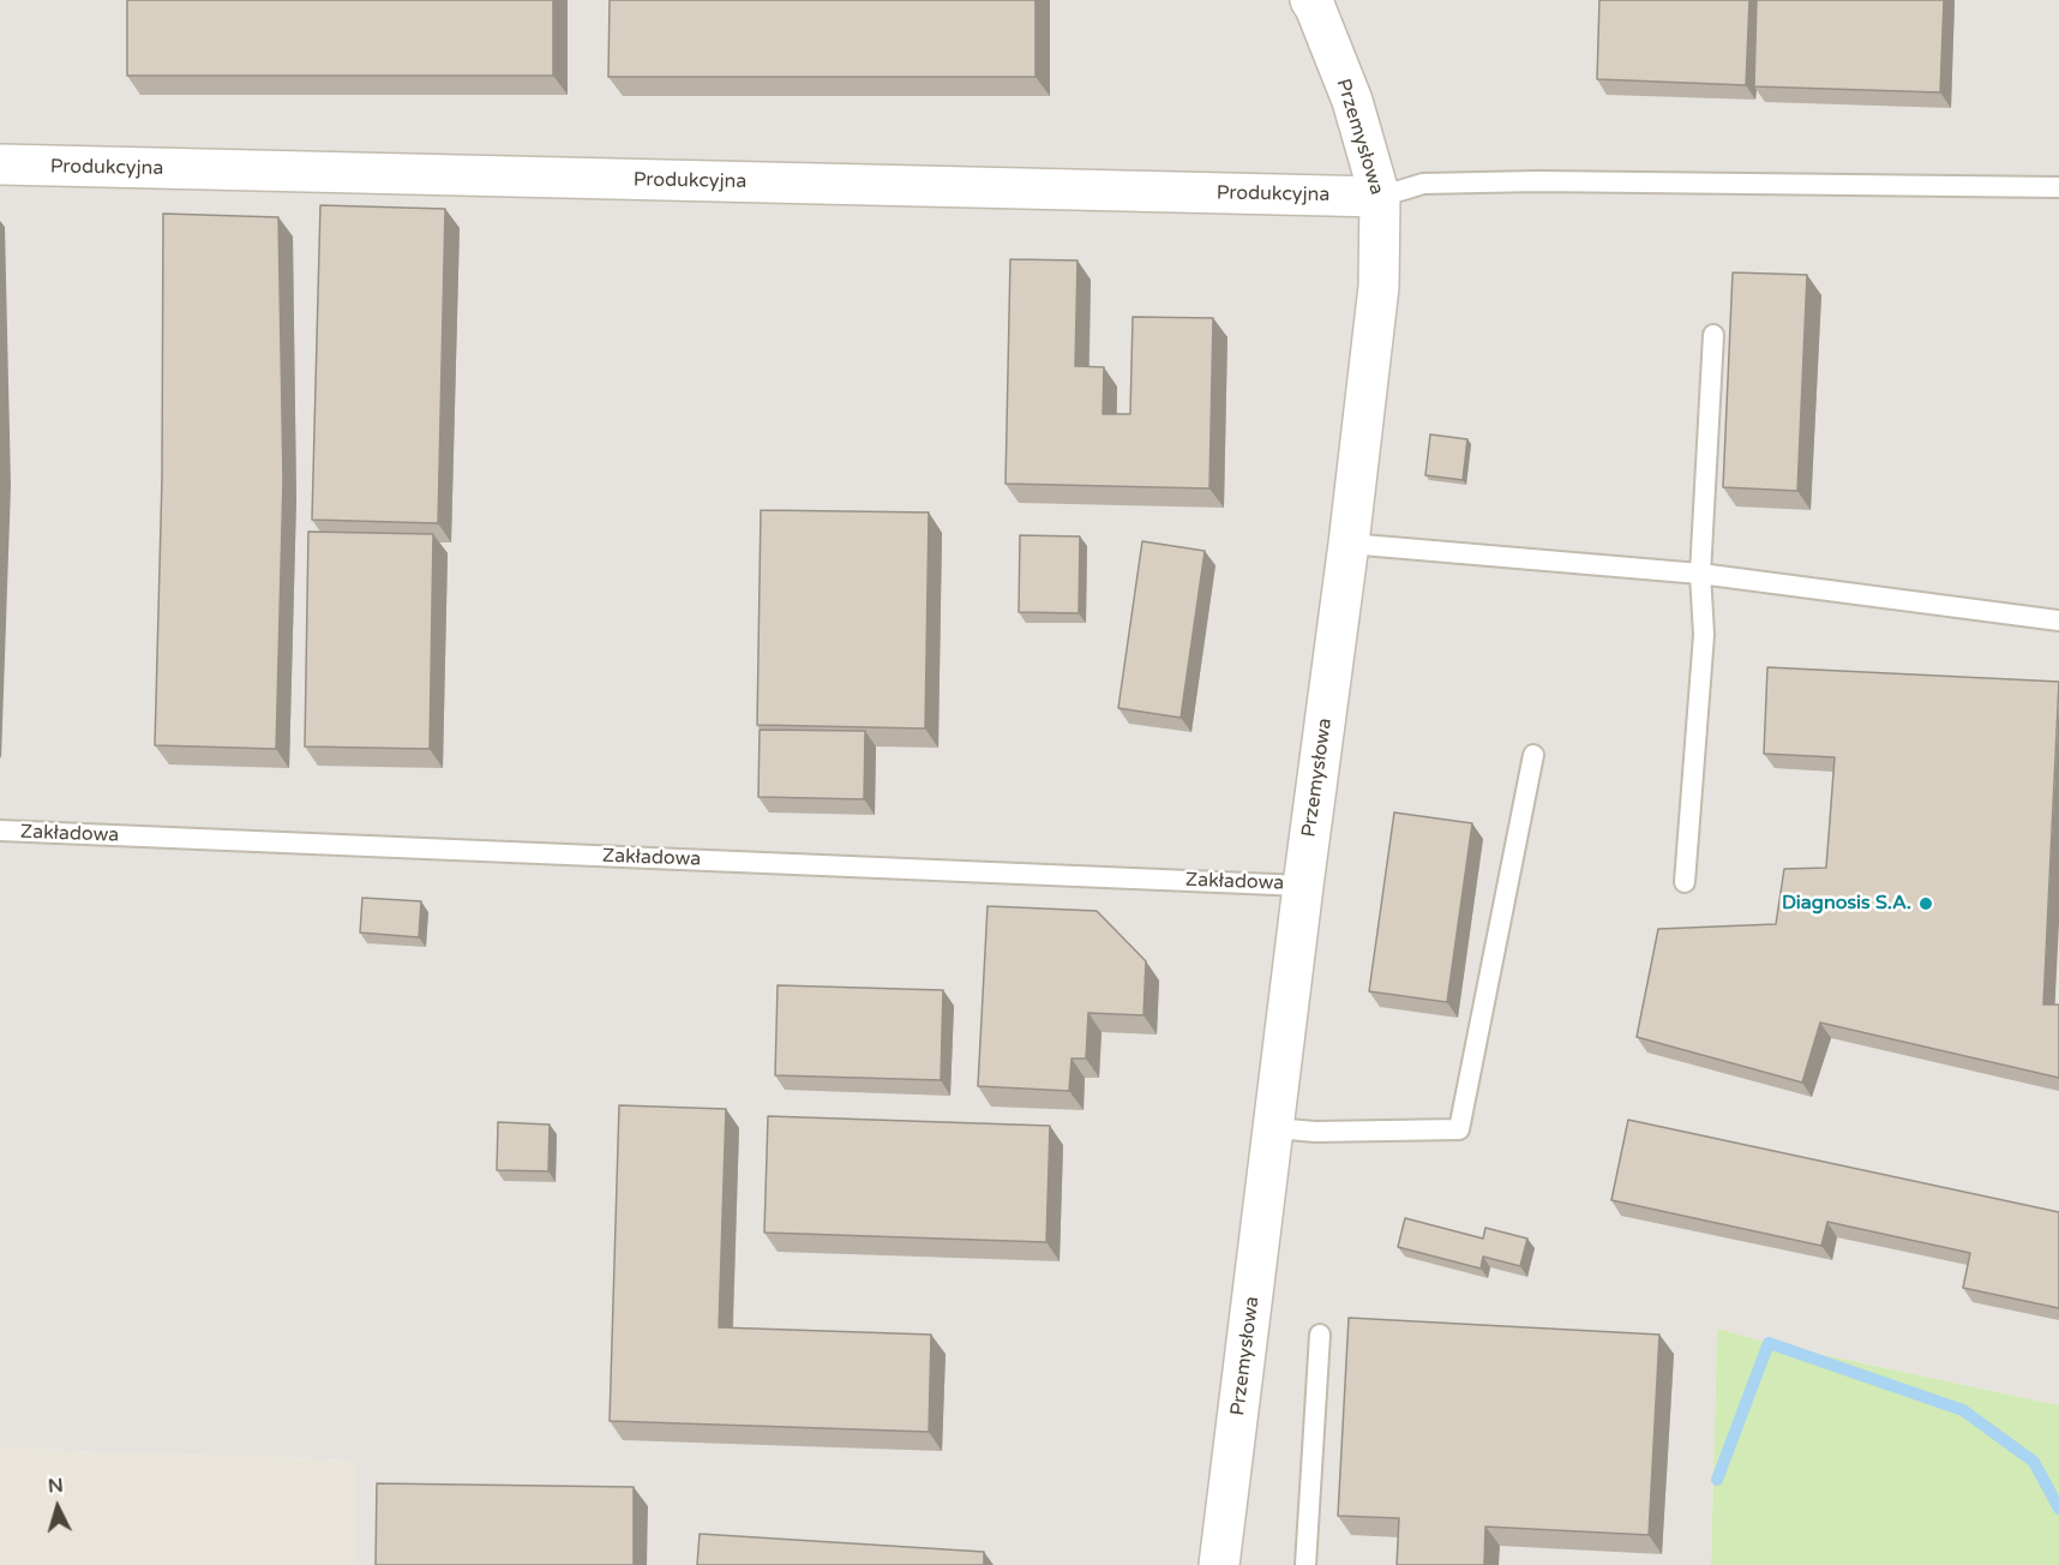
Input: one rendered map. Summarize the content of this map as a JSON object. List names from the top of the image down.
{
  "streets": {
    "street": ["Przemysłowa", "Produkcyjna"],
    "lane": ["Zakładowa"]
  },
  "crossings": [
    ["Przemysłowa", "Produkcyjna"],
    ["Przemysłowa", "Zakładowa"]
  ],
  "places": ["Diagnosis S.A."],
  "north": "top"
}
